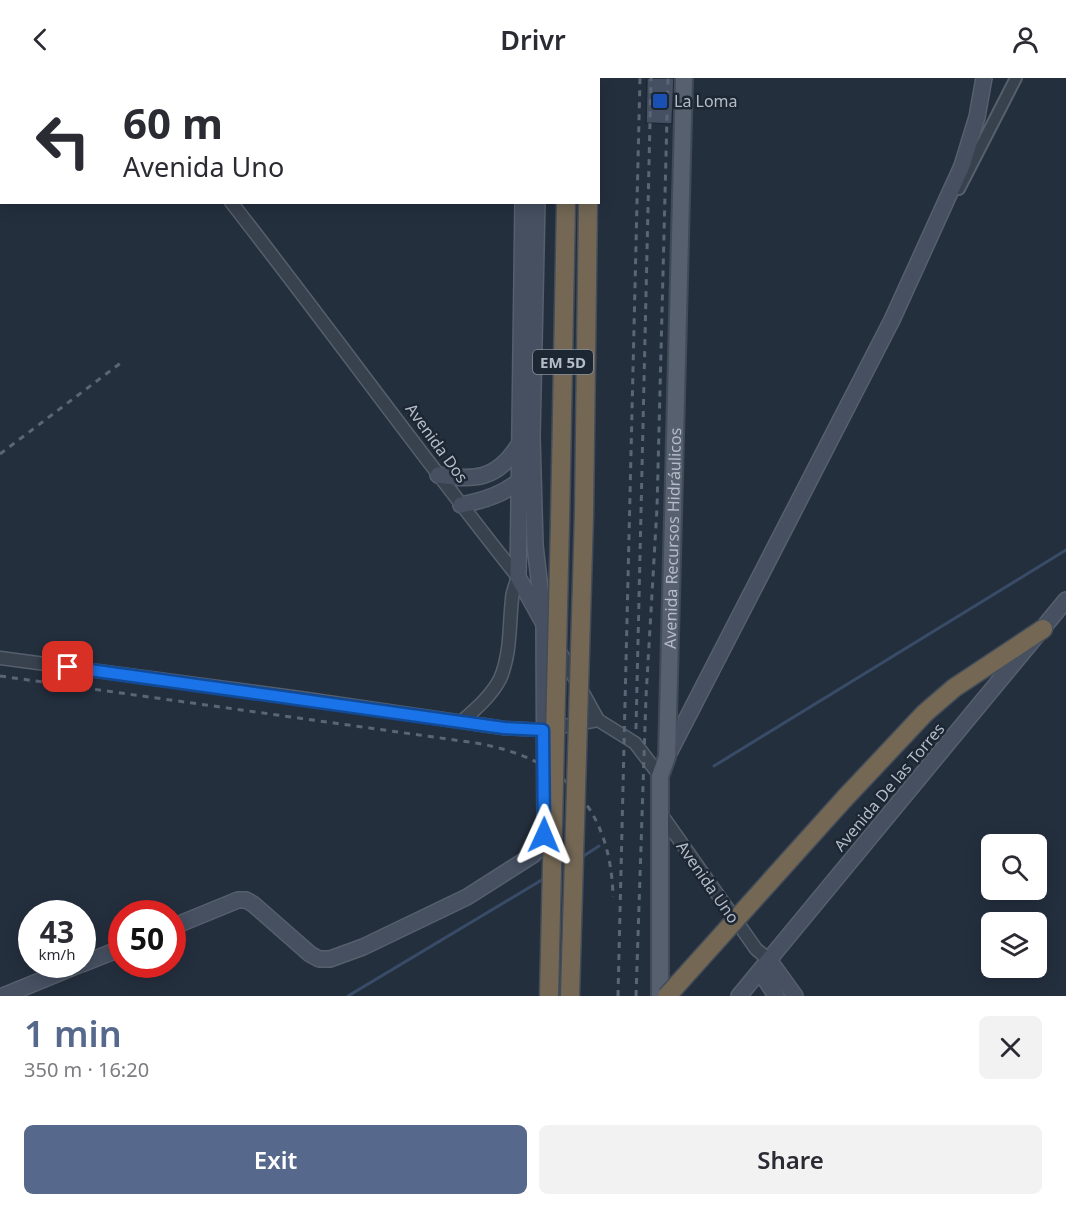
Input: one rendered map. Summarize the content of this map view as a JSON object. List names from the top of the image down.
{
  "streets": {
    "highway": ["EM 5D"],
    "main road": ["Avenida Dos", "Avenida Recursos Hidráulicos", "Avenida De las Torres"],
    "street": ["Avenida Uno"]
  },
  "crossings": [
    ["Avenida Recursos Hidráulicos", "Avenida Uno"],
    ["Avenida De las Torres", "Avenida Uno"]
  ],
  "places": {
    "transit": ["La Loma"]
  },
  "page": {
    "header": "Drivr",
    "turn": ["60 m", "Avenida Uno"],
    "speed": "43 km/h",
    "limit": "50",
    "heading": ["1 min", "350 m · 16:20"],
    "buttons": ["Exit", "Share"]
  }
}
